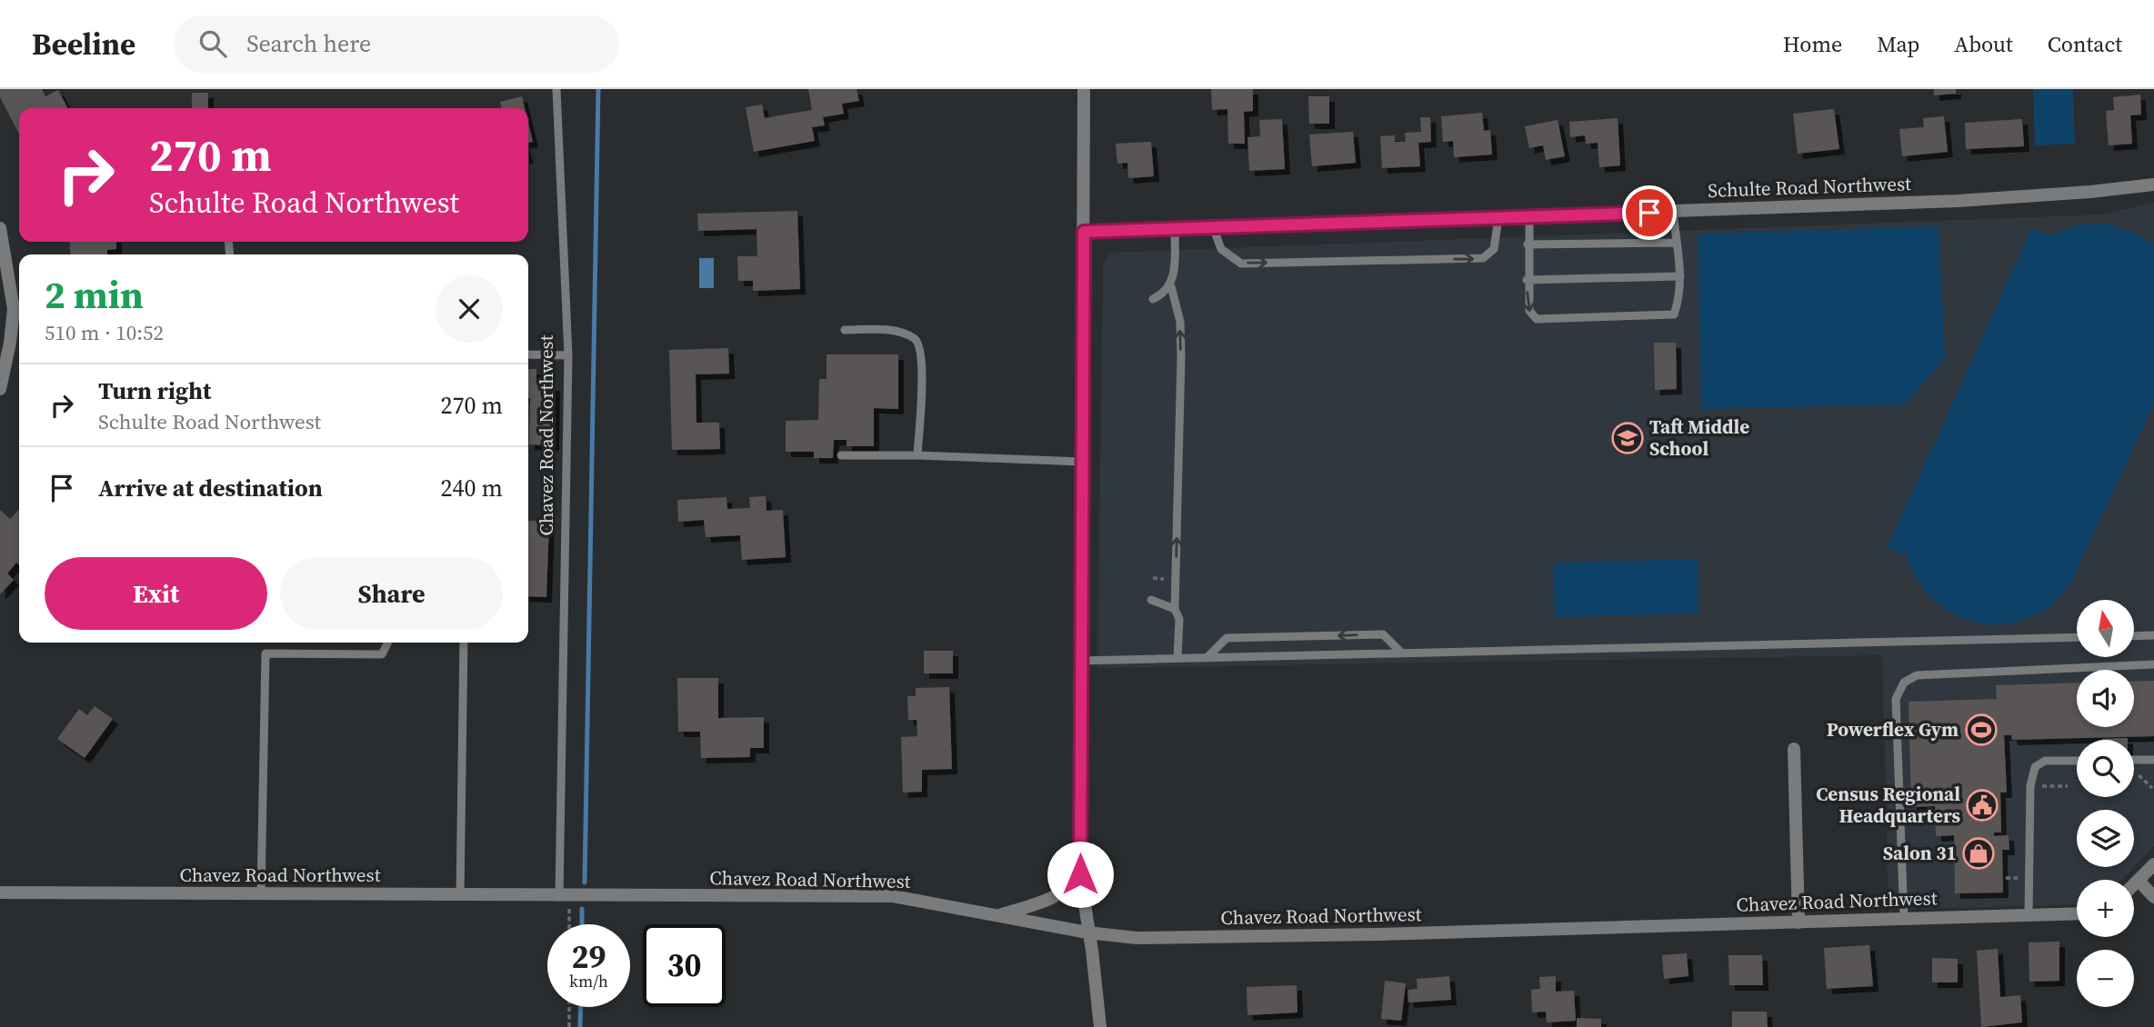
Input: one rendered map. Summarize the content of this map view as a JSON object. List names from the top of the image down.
{
  "streets": {
    "street": ["Schulte Road Northwest", "Chavez Road Northwest"]
  },
  "places": {
    "school or university": ["Taft Middle School"],
    "sports": ["Powerflex Gym"],
    "public building": ["Census Regional Headquarters"],
    "shop": ["Salon 31"]
  },
  "north": "top",
  "page": {
    "header": "Beeline",
    "search": "Search here",
    "nav": [
      "Home",
      "Map",
      "About",
      "Contact"
    ],
    "turn": ["270 m", "Schulte Road Northwest"],
    "heading": ["2 min", "510 m · 10:52"],
    "list": [
      {
        "name": "Turn right",
        "note": "Schulte Road Northwest",
        "value": "270 m"
      },
      {
        "name": "Arrive at destination",
        "value": "240 m"
      }
    ],
    "buttons": ["Exit", "Share"],
    "map_buttons": ["+", "−"],
    "speed": "29 km/h",
    "limit": "30"
  }
}
